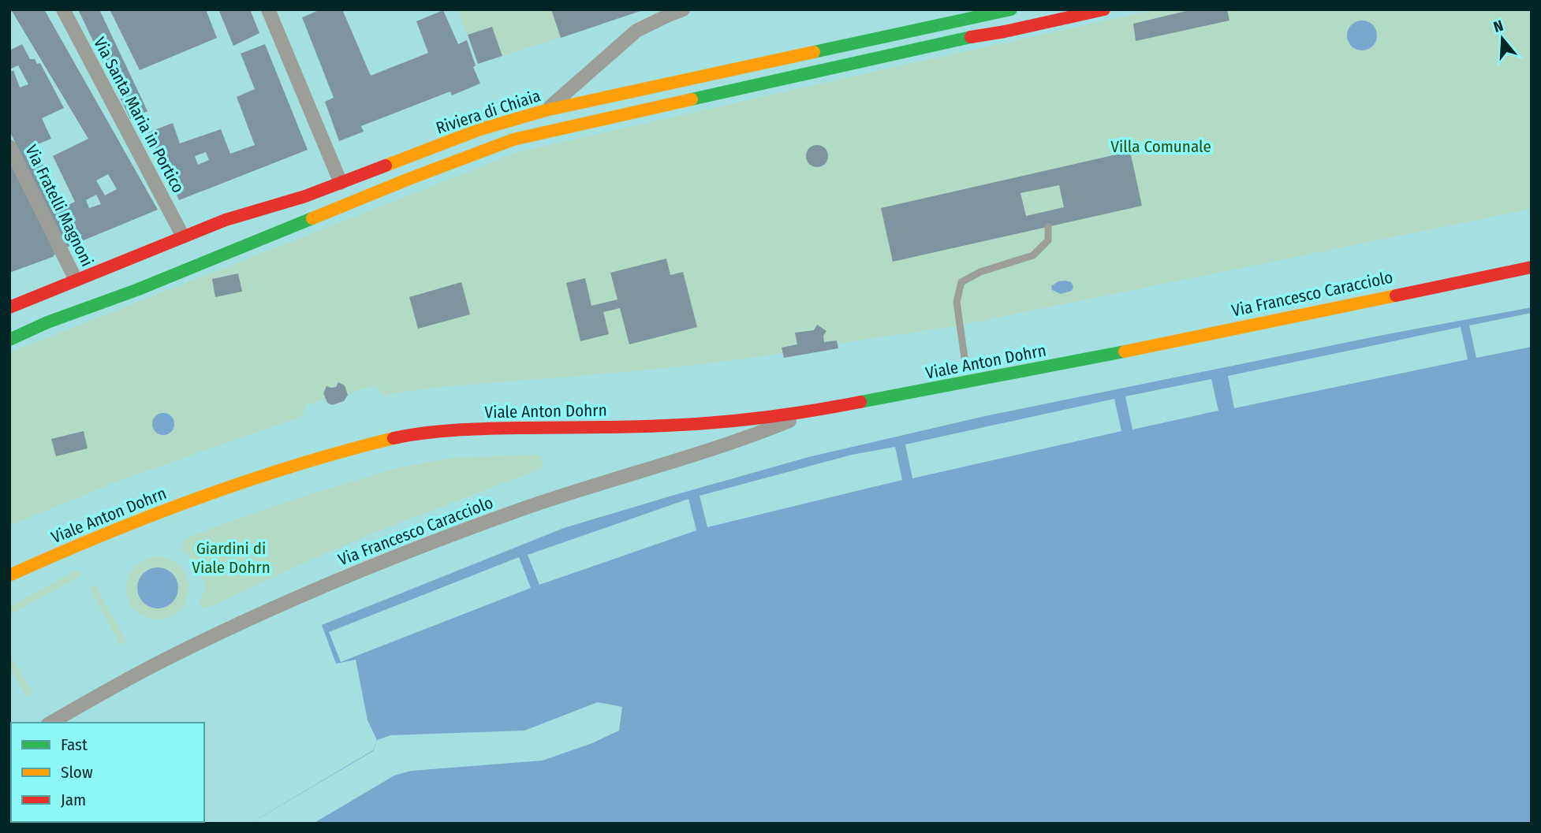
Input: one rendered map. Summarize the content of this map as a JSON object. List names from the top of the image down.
{
  "streets": {
    "main road": ["Riviera di Chiaia", "Via Francesco Caracciolo", "Viale Anton Dohrn"],
    "street": ["Via Santa Maria in Portico", "Via Fratelli Magnoni"]
  },
  "crossings": [
    ["Riviera di Chiaia", "Via Santa Maria in Portico"],
    ["Riviera di Chiaia", "Via Fratelli Magnoni"],
    ["Via Francesco Caracciolo", "Viale Anton Dohrn"]
  ],
  "parks": ["Villa Comunale", "Giardini di Viale Dohrn"],
  "legend": ["Fast", "Slow", "Jam"],
  "north": "top"
}
